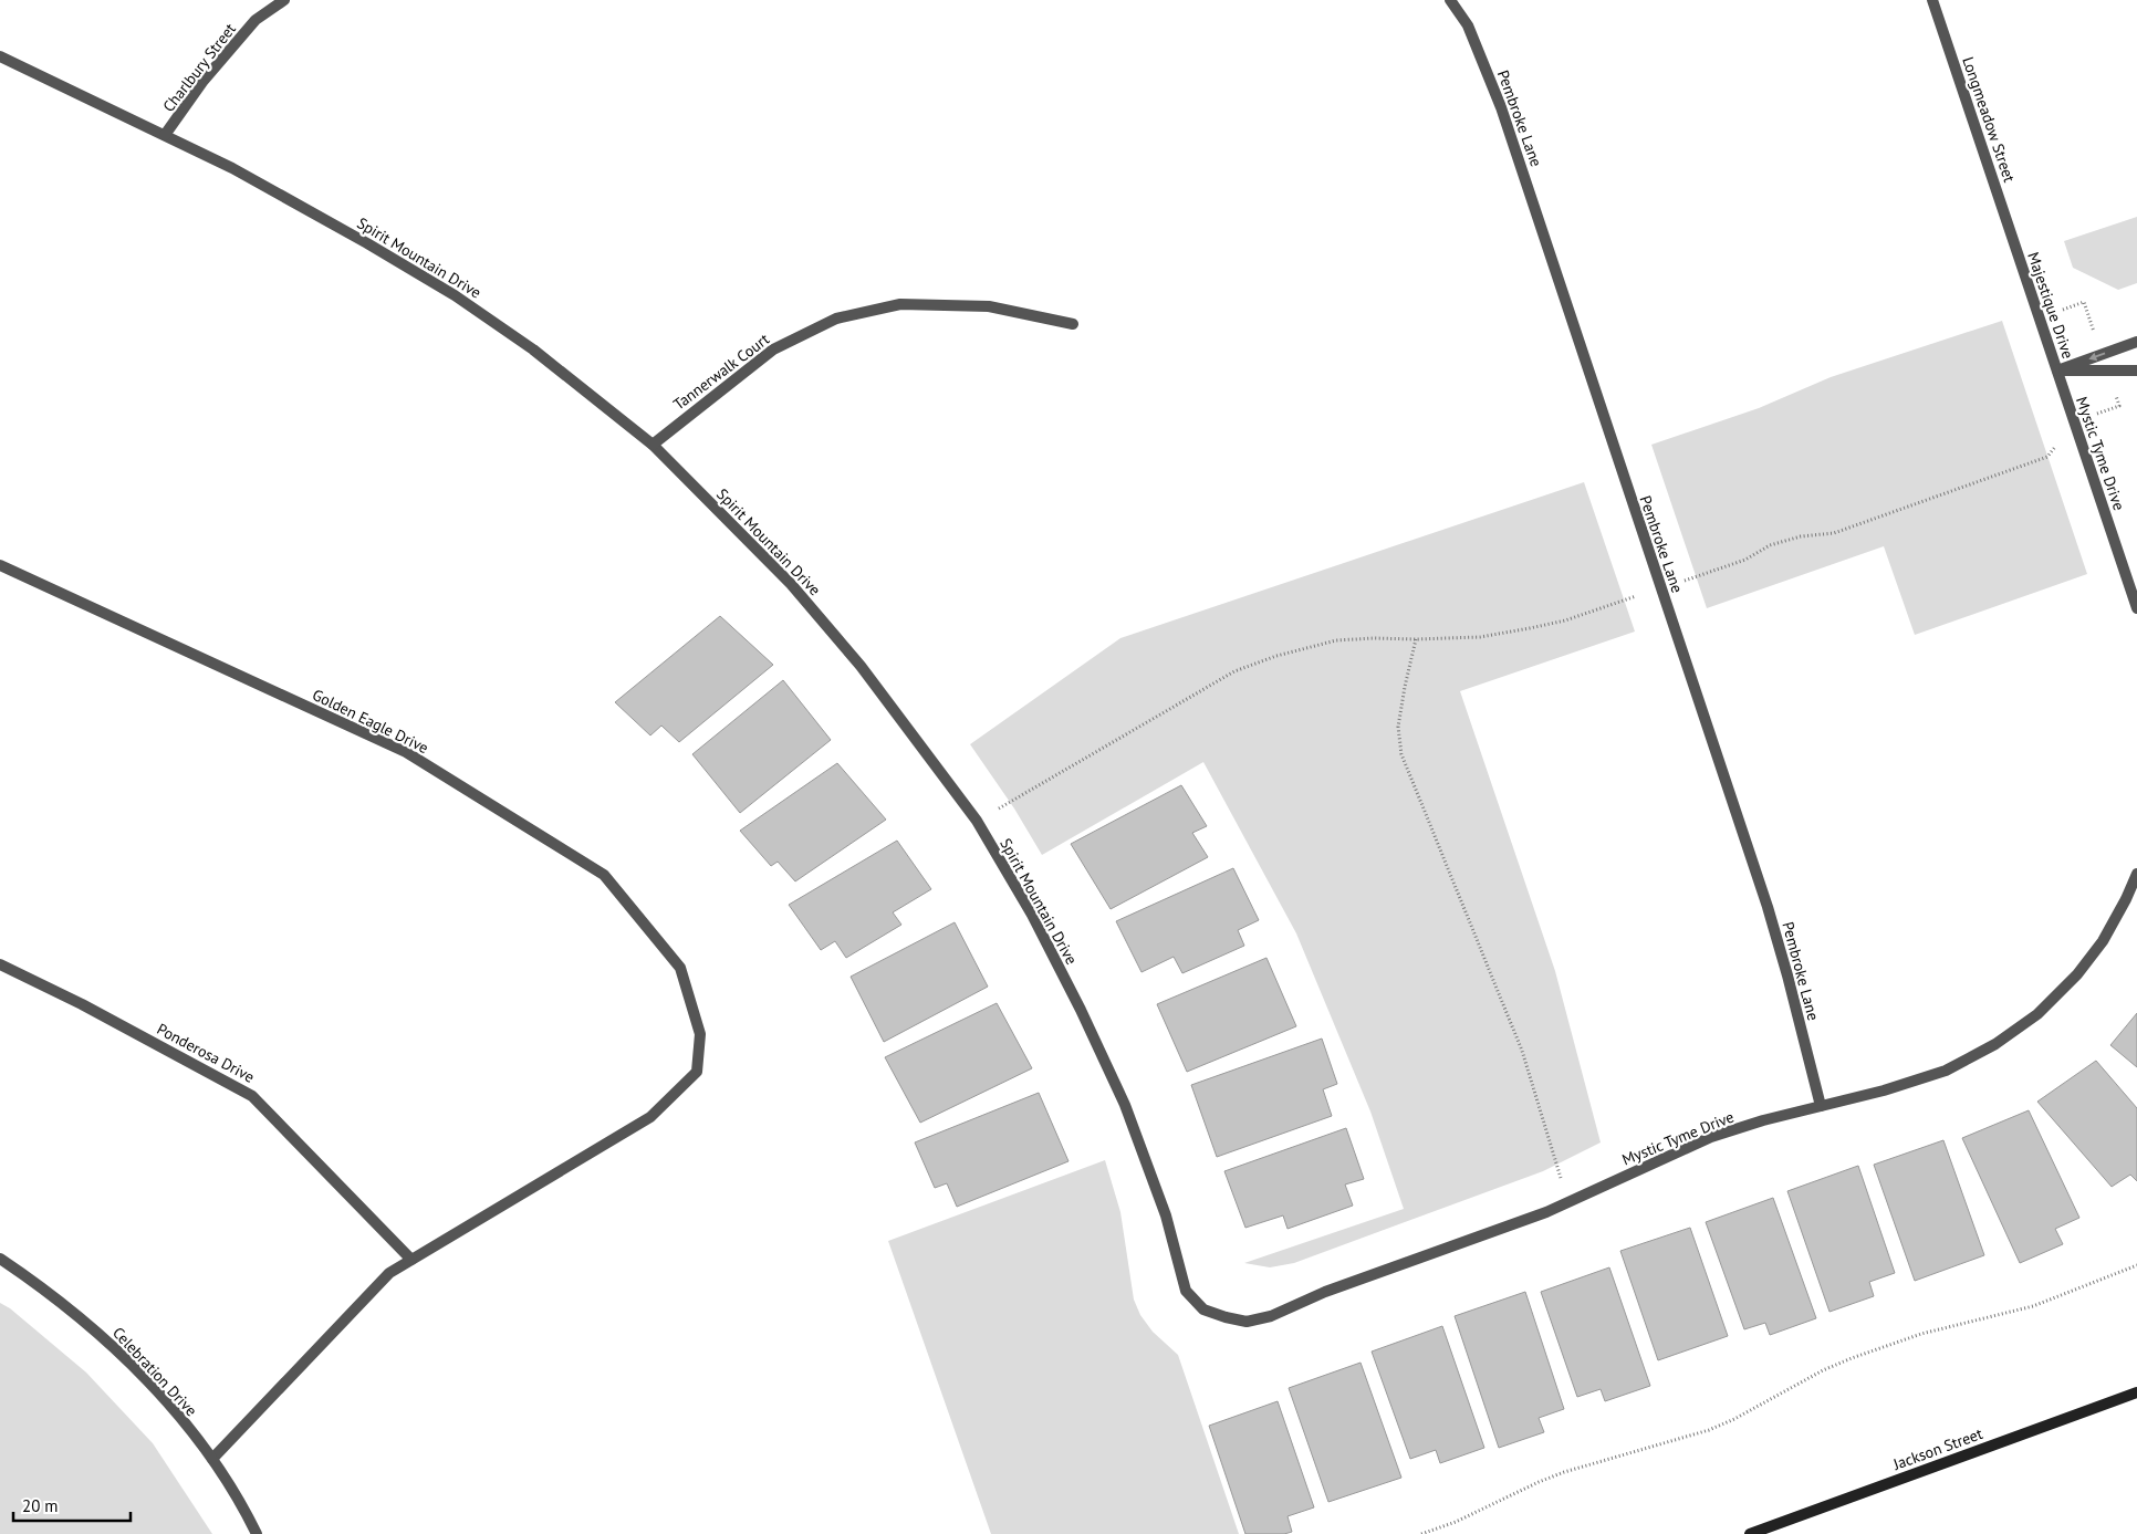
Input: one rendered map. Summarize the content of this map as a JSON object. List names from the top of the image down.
{
  "streets": {
    "main road": ["Jackson Street"],
    "street": [
      "Charlbury Street",
      "Pembroke Lane",
      "Longmeadow Street",
      "Spirit Mountain Drive",
      "Majestique Drive",
      "Tannerwalk Court",
      "Mystic Tyme Drive",
      "Golden Eagle Drive",
      "Ponderosa Drive",
      "Celebration Drive"
    ]
  },
  "crossings": [
    ["Charlbury Street", "Spirit Mountain Drive"],
    ["Pembroke Lane", "Mystic Tyme Drive"],
    ["Longmeadow Street", "Majestique Drive"],
    ["Spirit Mountain Drive", "Tannerwalk Court"],
    ["Spirit Mountain Drive", "Mystic Tyme Drive"],
    ["Majestique Drive", "Mystic Tyme Drive"],
    ["Golden Eagle Drive", "Ponderosa Drive"]
  ],
  "scale_bar": "20 m"
}
